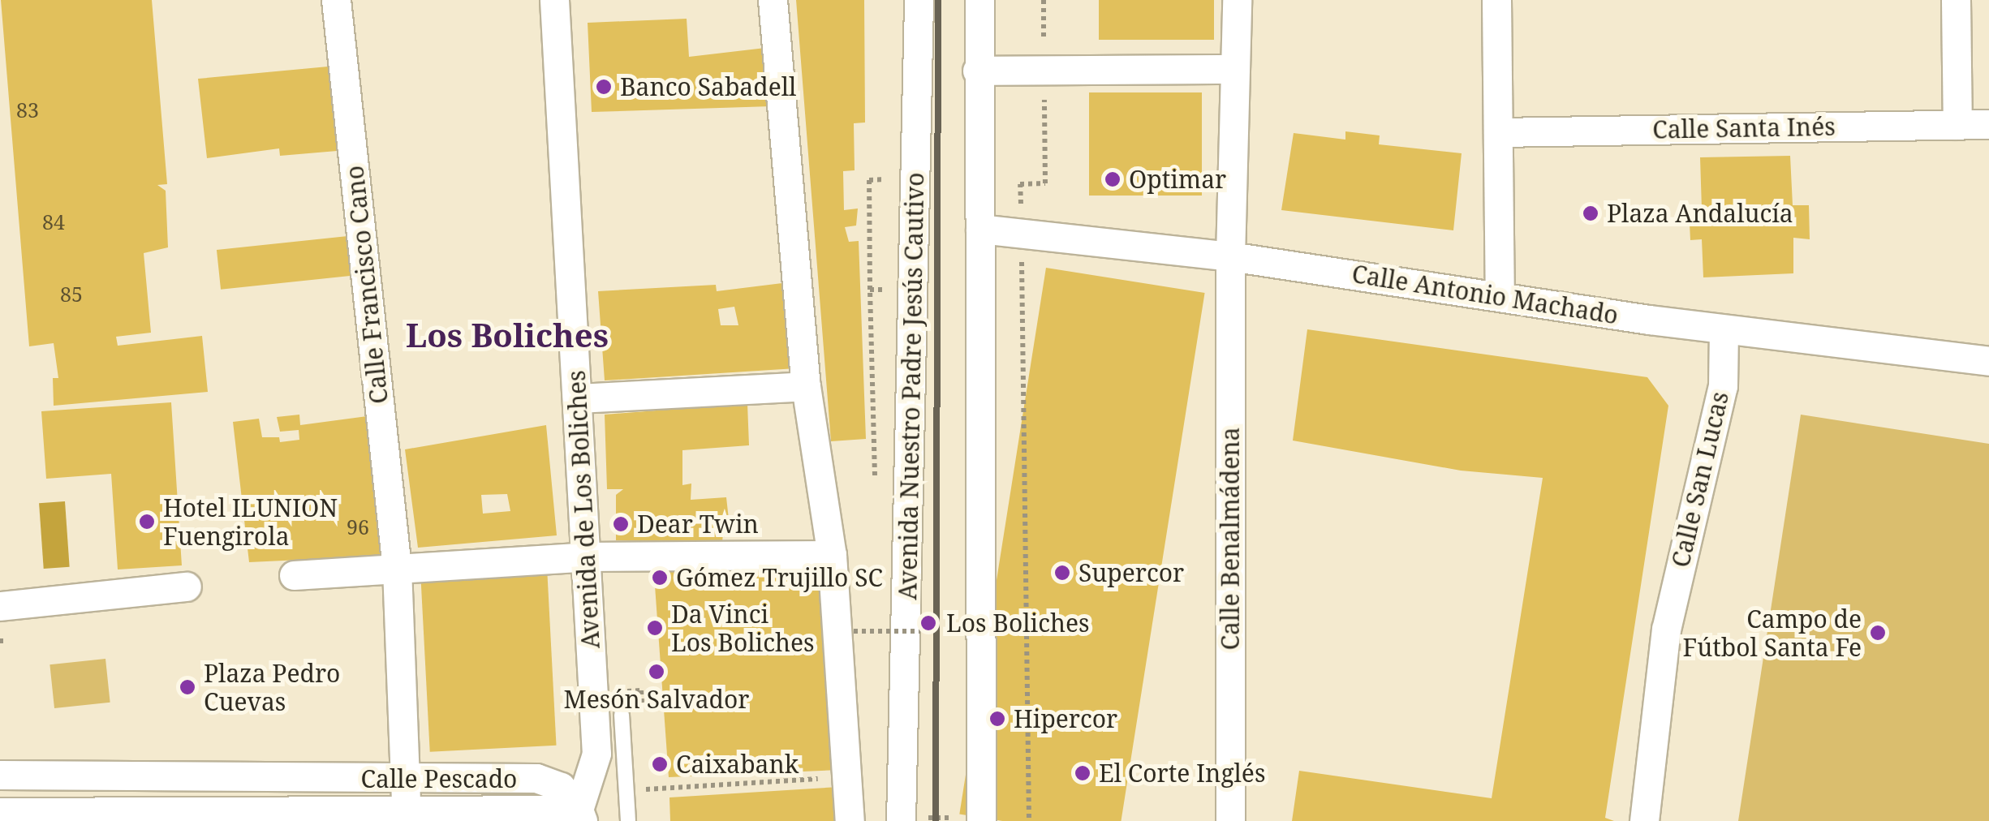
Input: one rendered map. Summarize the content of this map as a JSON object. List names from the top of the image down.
{
  "streets": {
    "street": [
      "Calle Santa Inés",
      "Calle Francisco Cano",
      "Calle Antonio Machado",
      "Avenida Nuestro Padre Jesús Cautivo",
      "Calle San Lucas",
      "Avenida de Los Boliches",
      "Calle Benalmádena",
      "Calle Pescado"
    ]
  },
  "crossings": [
    ["Calle Francisco Cano", "Calle Pescado"],
    ["Calle Antonio Machado", "Calle San Lucas"],
    ["Calle Antonio Machado", "Calle Benalmádena"],
    ["Avenida de Los Boliches", "Calle Pescado"]
  ],
  "districts": ["Los Boliches"],
  "places": [
    "Banco Sabadell",
    "Optimar",
    "Plaza Andalucía",
    "Hotel ILUNION Fuengirola",
    "Dear Twin",
    "Supercor",
    "Gómez Trujillo SC",
    "Los Boliches",
    "Da Vinci Los Boliches",
    "Campo de Fútbol Santa Fe",
    "Mesón Salvador",
    "Plaza Pedro Cuevas",
    "Hipercor",
    "Caixabank",
    "El Corte Inglés"
  ],
  "house_numbers": [
    "83",
    "84",
    "85",
    "96"
  ]
}
